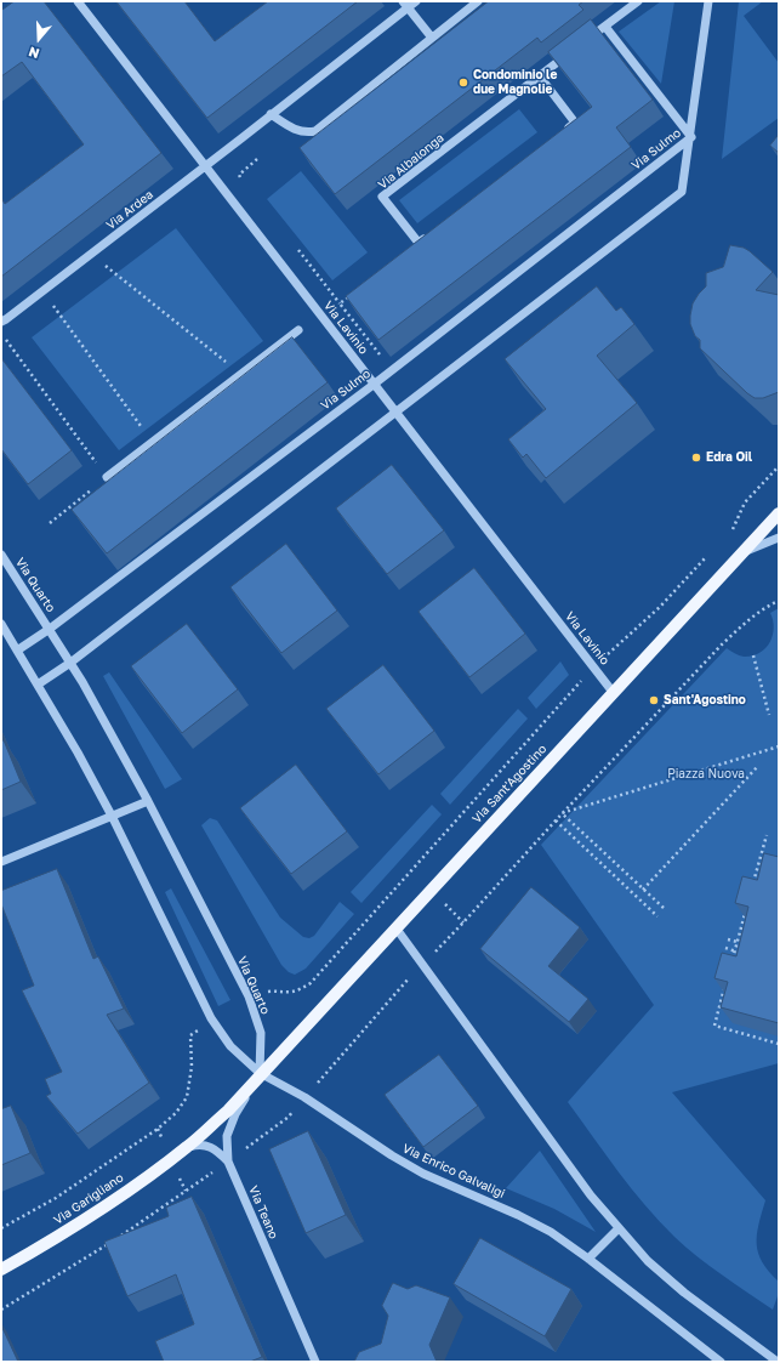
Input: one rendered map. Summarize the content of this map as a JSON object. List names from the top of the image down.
{
  "streets": {
    "main road": ["Via Sant'Agostino", "Via Garigliano"],
    "street": [
      "Via Sulmo",
      "Via Albalonga",
      "Via Ardea",
      "Via Lavinio",
      "Via Quarto",
      "Via Enrico Galvaligi",
      "Via Teano"
    ]
  },
  "crossings": [
    ["Via Sulmo", "Via Lavinio"],
    ["Via Sulmo", "Via Quarto"],
    ["Via Ardea", "Via Lavinio"],
    ["Via Lavinio", "Via Sant'Agostino"],
    ["Via Quarto", "Via Sant'Agostino"],
    ["Via Quarto", "Via Enrico Galvaligi"],
    ["Via Quarto", "Via Garigliano"],
    ["Via Quarto", "Via Teano"],
    ["Via Sant'Agostino", "Via Enrico Galvaligi"],
    ["Via Sant'Agostino", "Via Garigliano"],
    ["Via Sant'Agostino", "Via Teano"],
    ["Via Enrico Galvaligi", "Via Garigliano"],
    ["Via Enrico Galvaligi", "Via Teano"],
    ["Via Garigliano", "Via Teano"]
  ],
  "parks": ["Piazza Nuova"],
  "places": ["Condominio le due Magnolie", "Edra Oil", "Sant'Agostino"],
  "north": "bottom"
}
